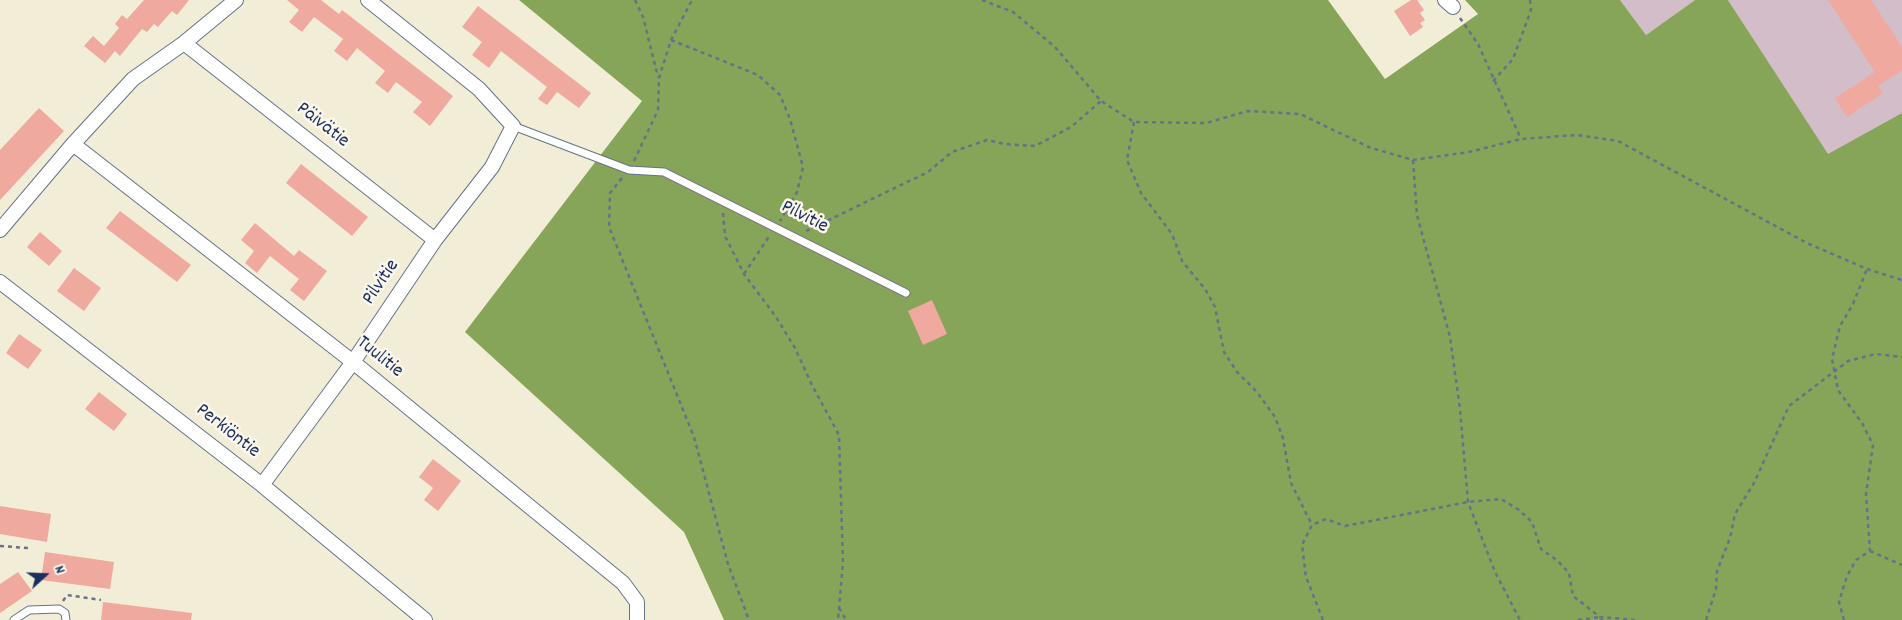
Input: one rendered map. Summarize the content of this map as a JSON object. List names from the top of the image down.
{
  "streets": {
    "street": [
      "Päivätie",
      "Pilvitie",
      "Tuulitie",
      "Perkiöntie"
    ]
  },
  "crossings": [
    ["Päivätie", "Pilvitie"],
    ["Pilvitie", "Tuulitie"],
    ["Pilvitie", "Perkiöntie"]
  ],
  "north": "right"
}
